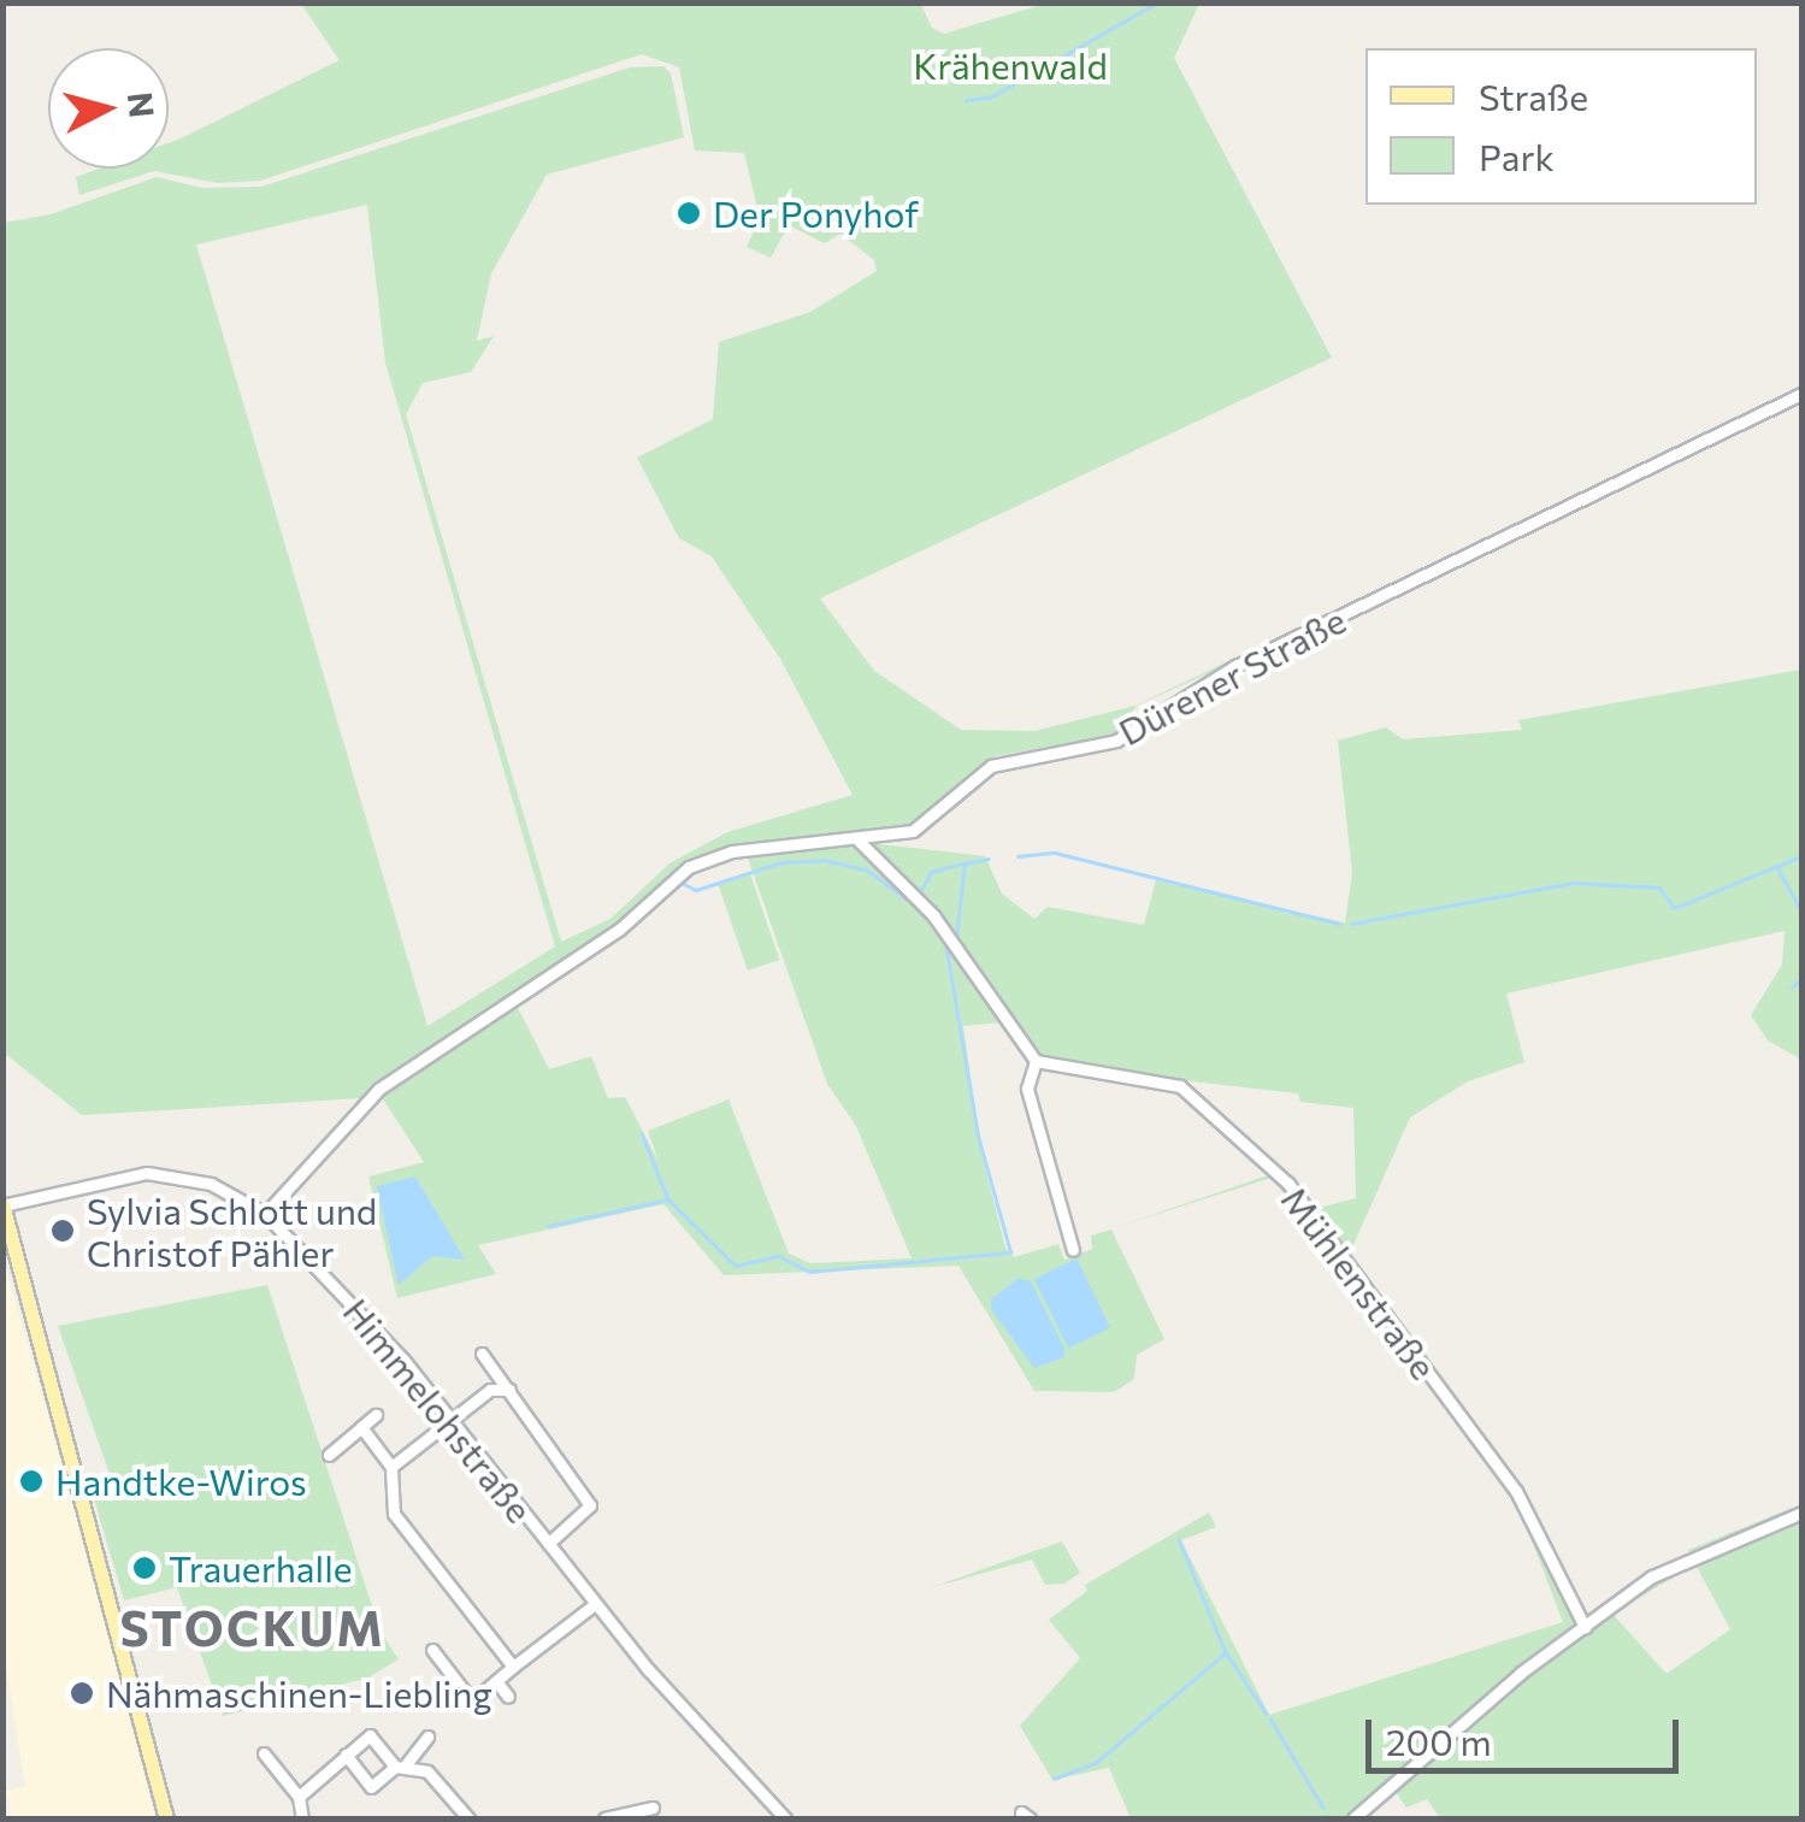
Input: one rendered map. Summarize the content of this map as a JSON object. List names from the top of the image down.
{
  "streets": {
    "street": ["Dürener Straße", "Mühlenstraße", "Himmelohstraße"]
  },
  "crossings": [
    ["Dürener Straße", "Himmelohstraße"]
  ],
  "districts": ["STOCKUM"],
  "parks": ["Krähenwald"],
  "places": [
    "Der Ponyhof",
    "Sylvia Schlott und Christof Pähler",
    "Handtke-Wiros",
    "Trauerhalle",
    "Nähmaschinen-Liebling"
  ],
  "legend": ["Straße", "Park"],
  "scale_bar": "200 m",
  "north": "right"
}
